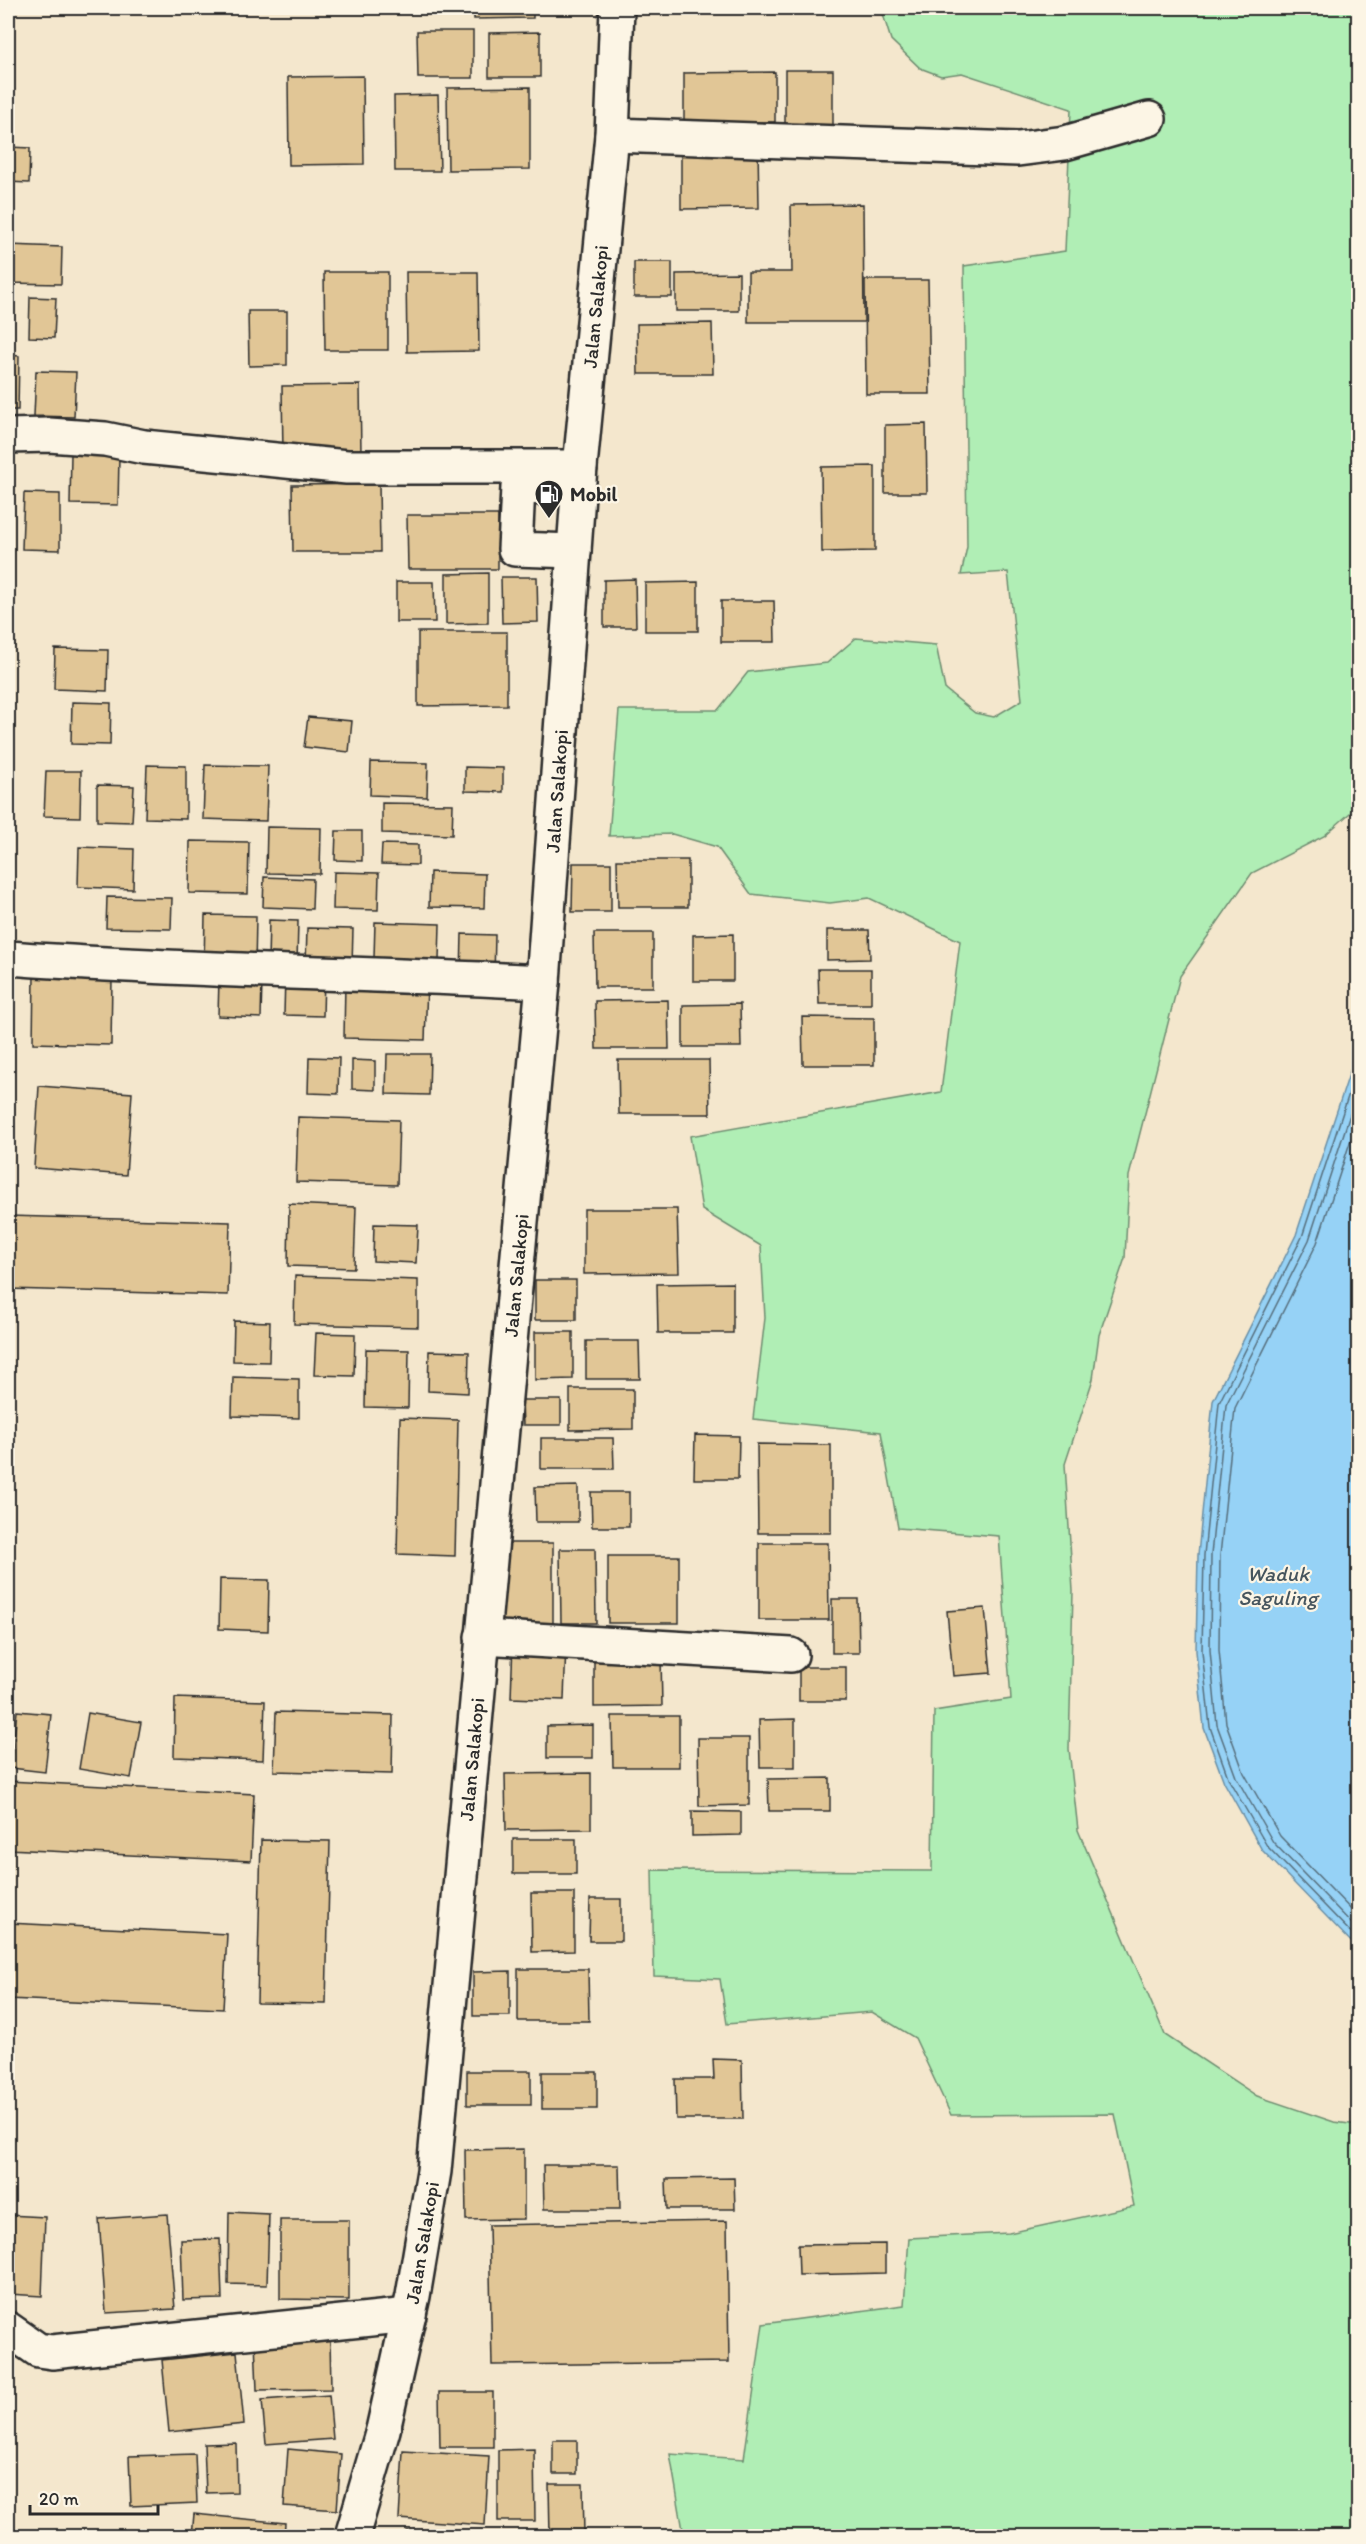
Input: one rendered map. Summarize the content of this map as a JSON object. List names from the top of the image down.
{
  "streets": {
    "street": ["Jalan Salakopi"]
  },
  "water": ["Waduk Saguling"],
  "places": {
    "fuel station": ["Mobil"]
  },
  "scale_bar": "20 m"
}
